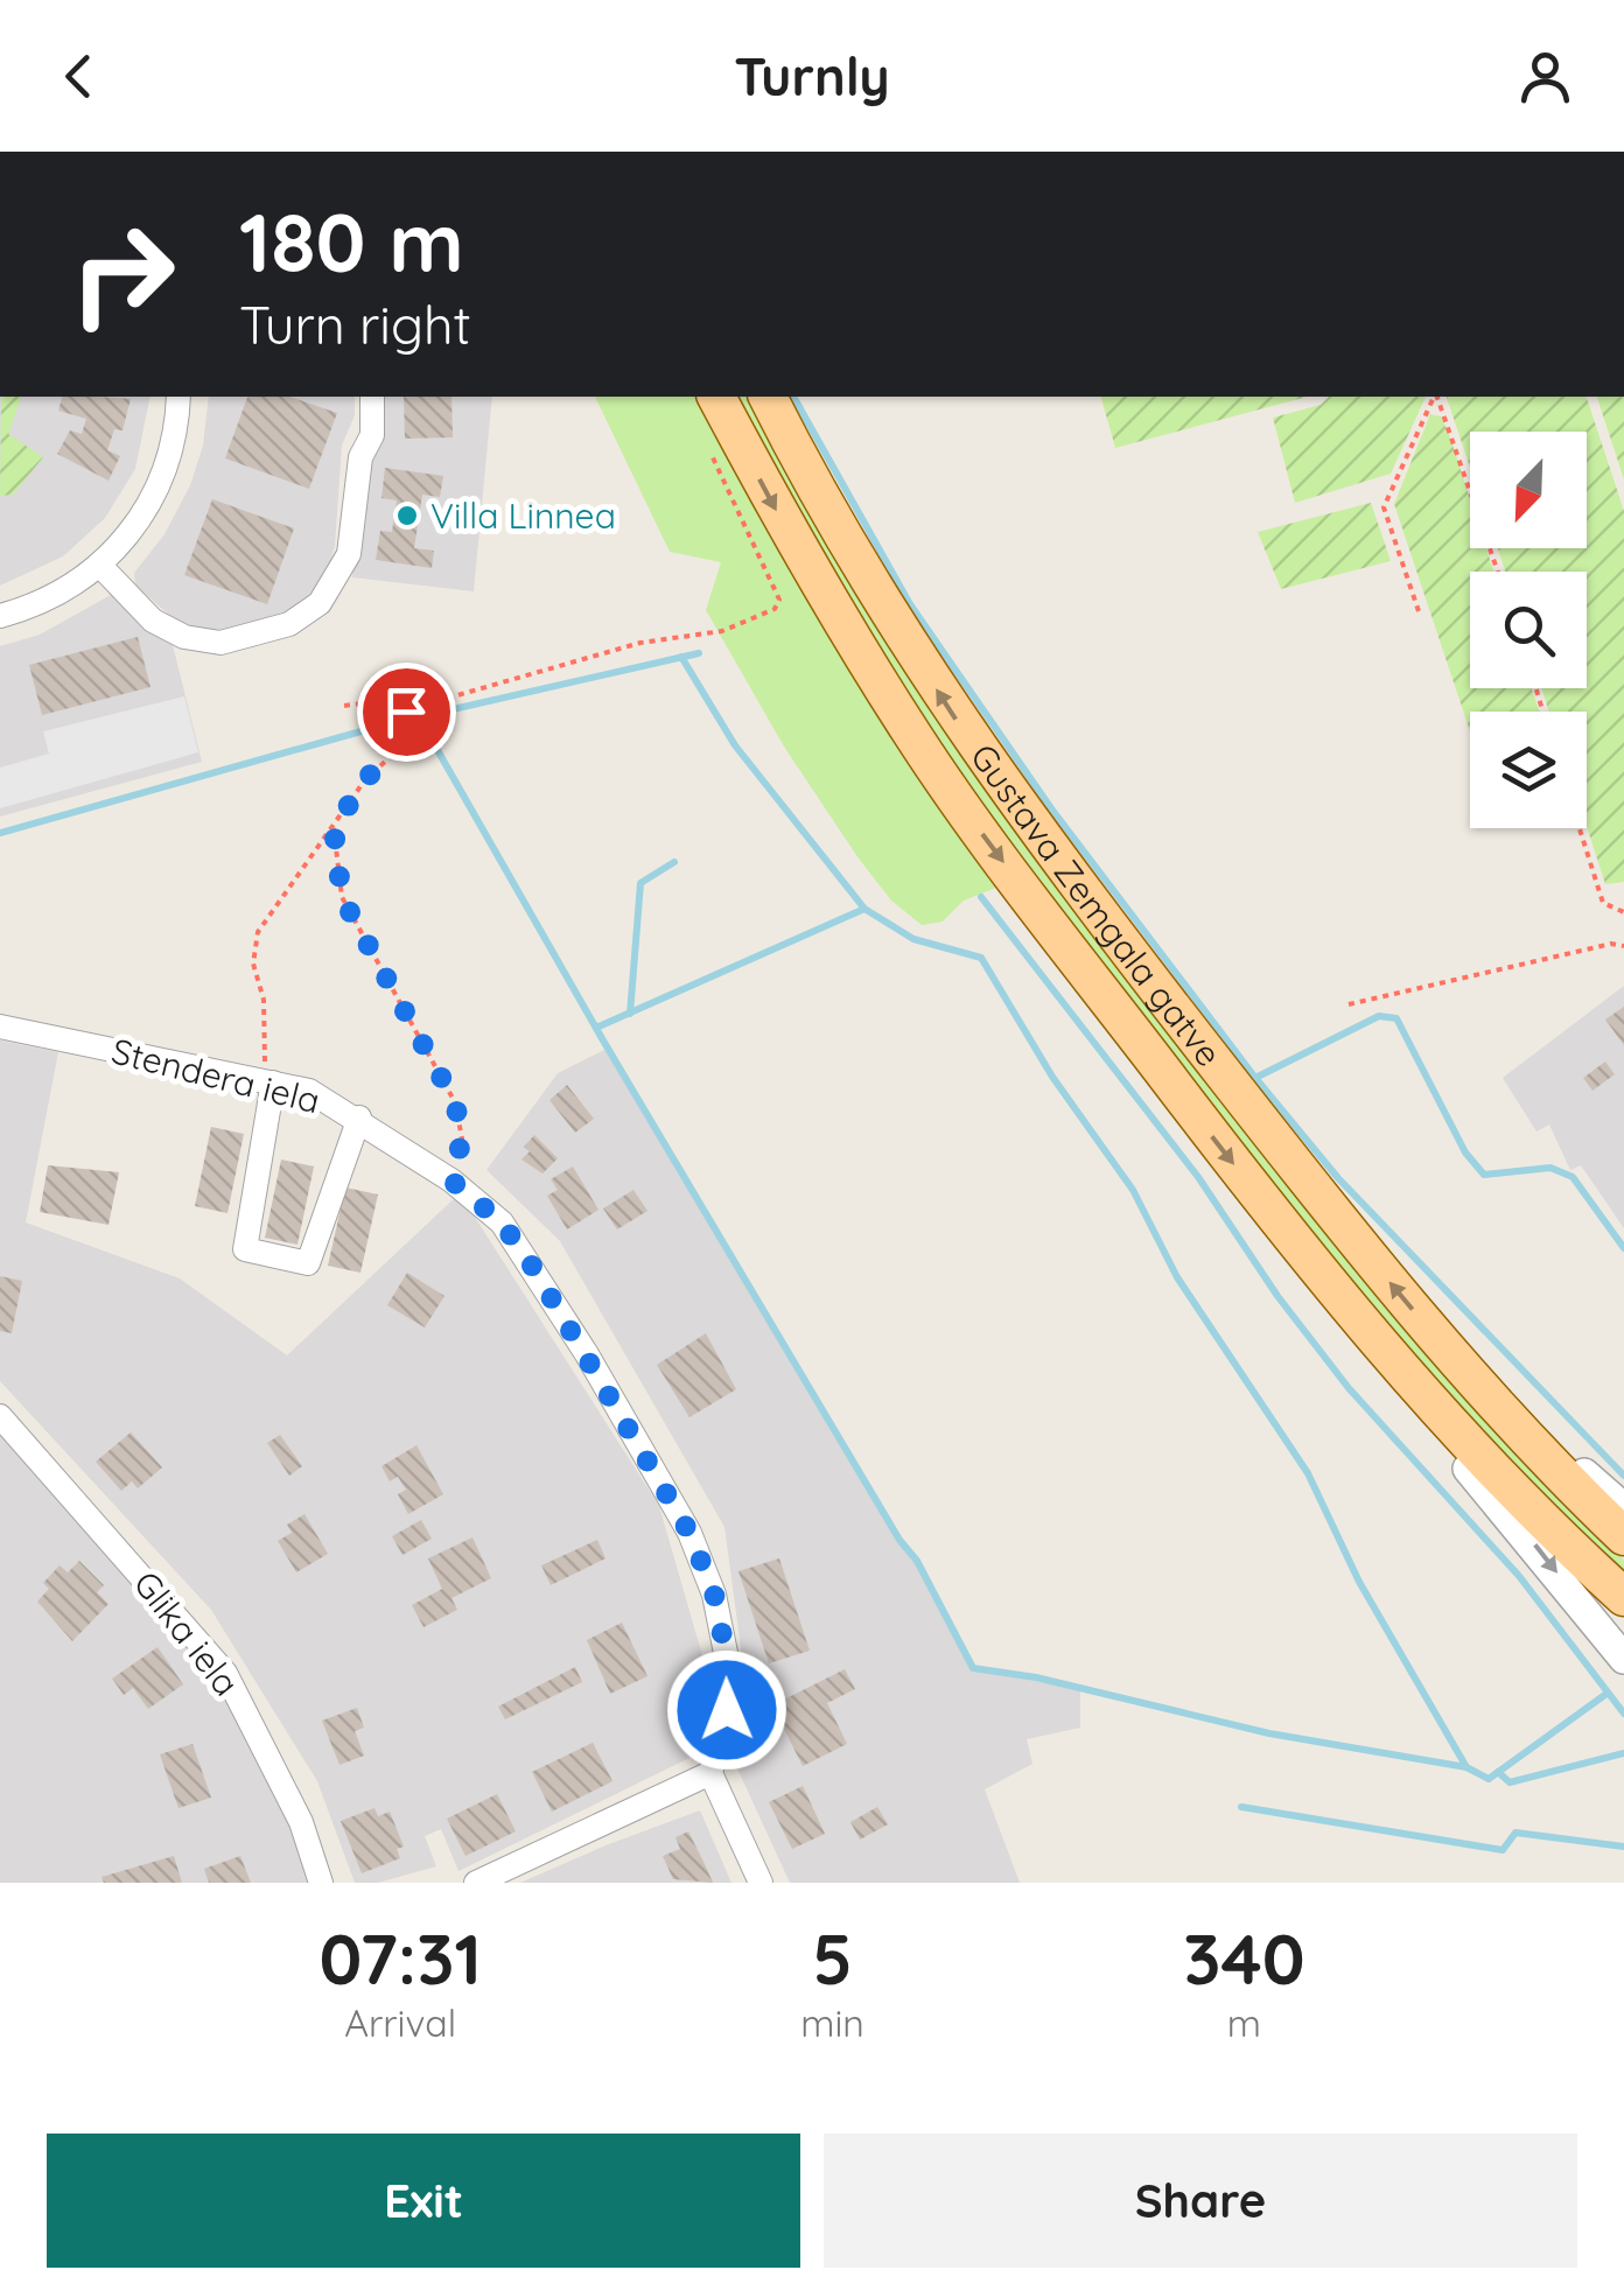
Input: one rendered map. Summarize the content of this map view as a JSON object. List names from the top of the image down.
{
  "streets": {
    "main road": ["Gustava Zemgala gatve"],
    "street": ["Stendera iela", "Glika iela"]
  },
  "places": ["Villa Linnea"],
  "north": "bottom left",
  "page": {
    "header": "Turnly",
    "turn": ["180 m", "Turn right"],
    "eta": [
      "07:31",
      "Arrival",
      "5",
      "min",
      "340",
      "m"
    ],
    "buttons": ["Exit", "Share"]
  }
}
